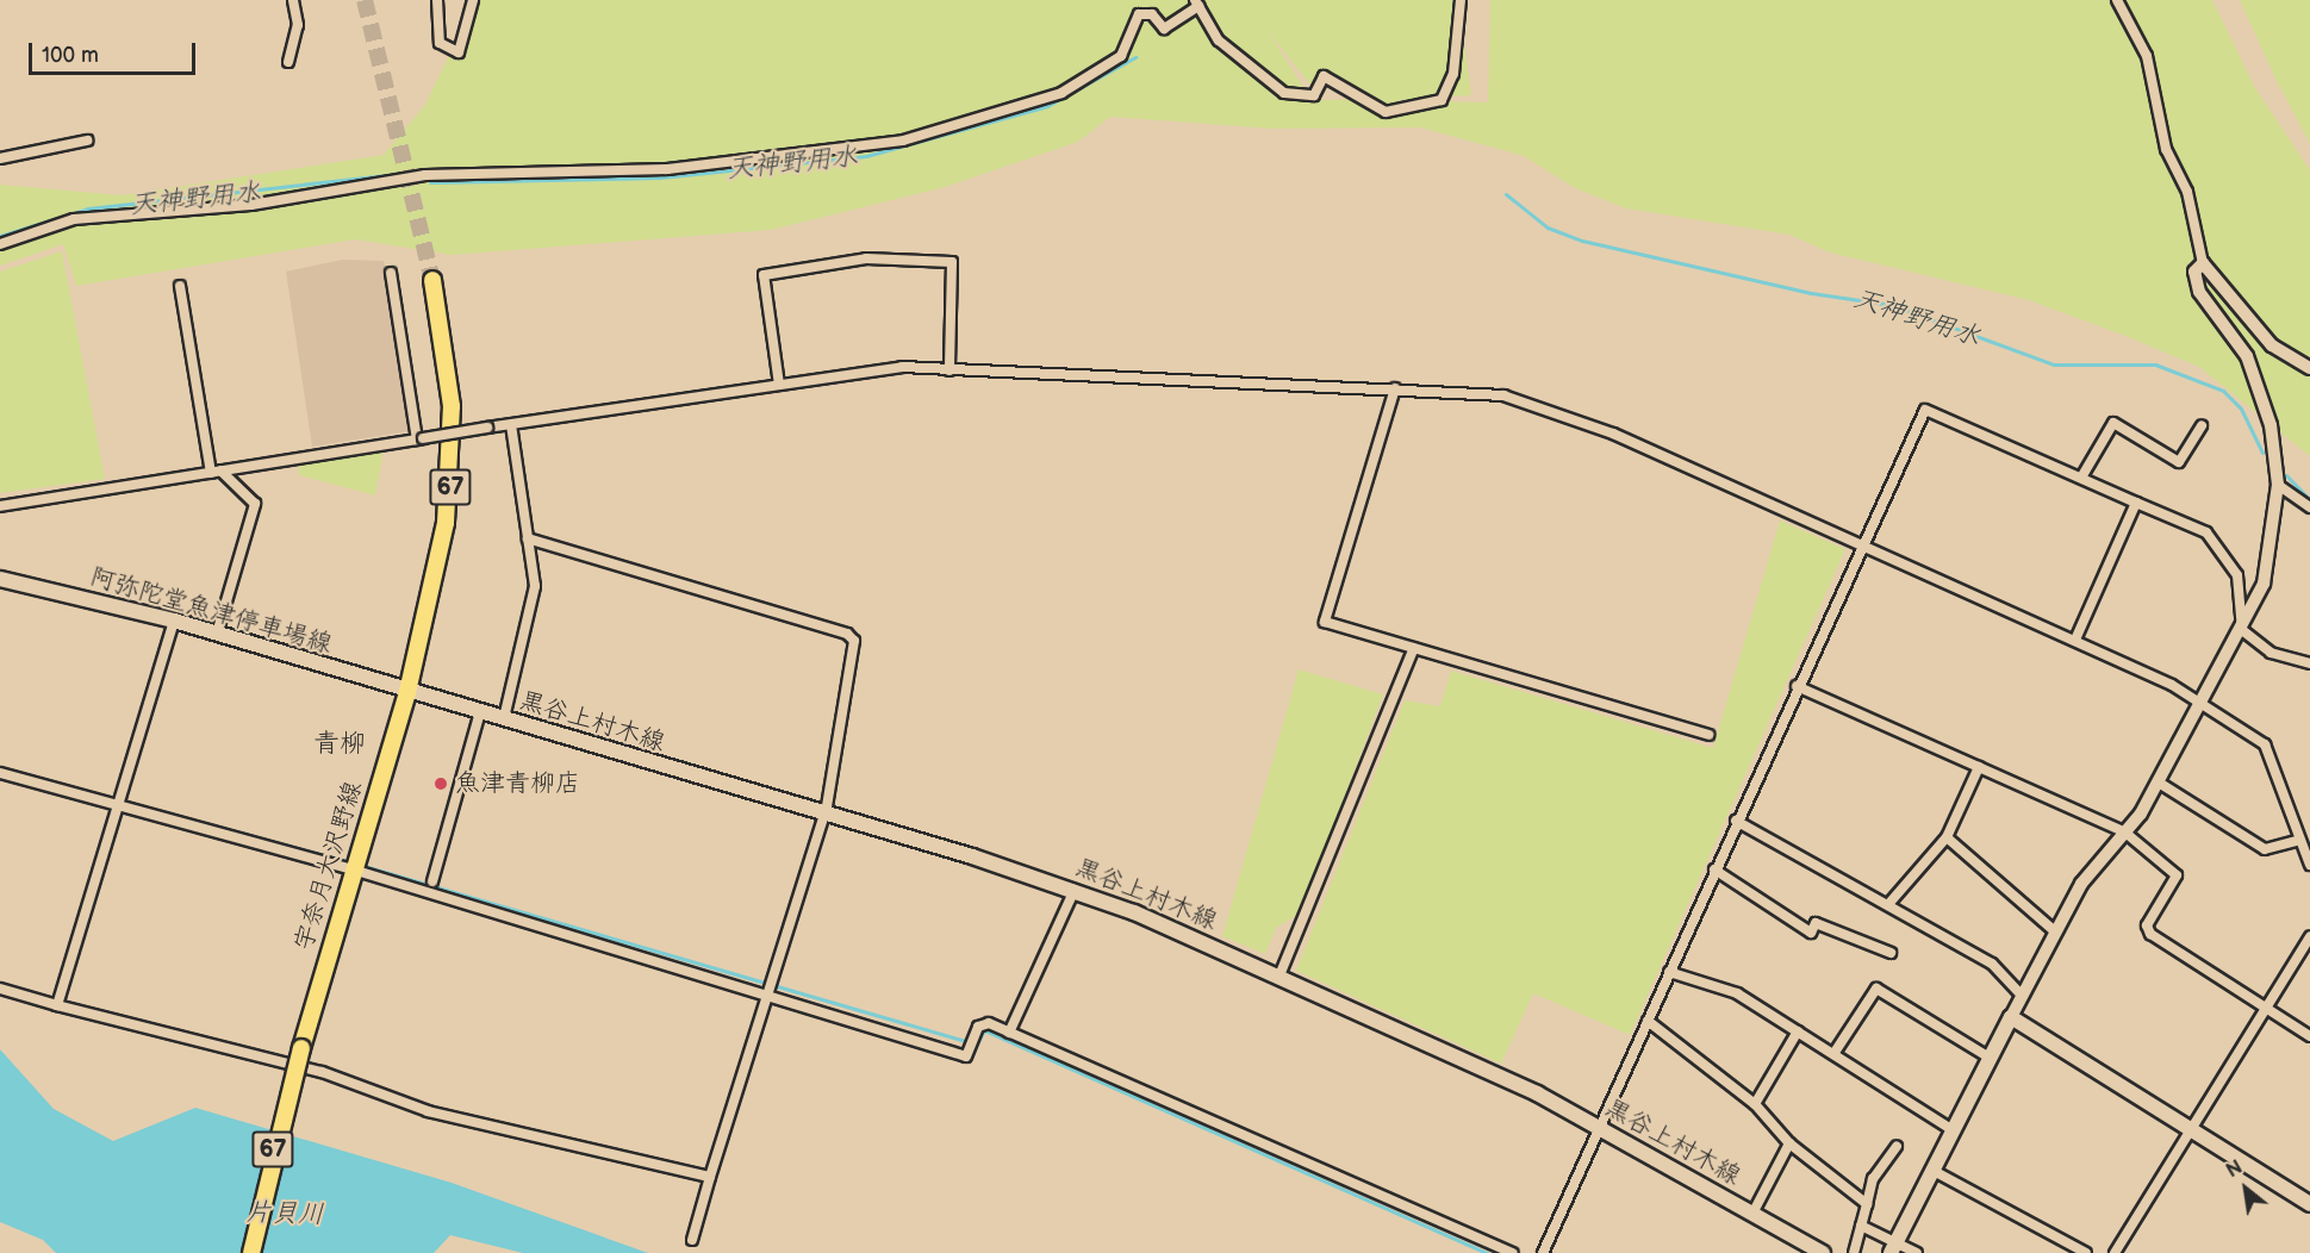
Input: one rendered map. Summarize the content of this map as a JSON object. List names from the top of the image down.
{
  "streets": {
    "main road": [
      "67",
      "阿弥陀堂魚津停車場線",
      "黒谷上村木線",
      "宇奈月大沢野線"
    ]
  },
  "crossings": [
    ["阿弥陀堂魚津停車場線", "黒谷上村木線"],
    ["阿弥陀堂魚津停車場線", "宇奈月大沢野線"],
    ["黒谷上村木線", "宇奈月大沢野線"]
  ],
  "districts": ["青柳"],
  "water": ["天神野用水", "片貝川"],
  "places": ["魚津青柳店"],
  "scale_bar": "100 m",
  "north": "top left"
}
